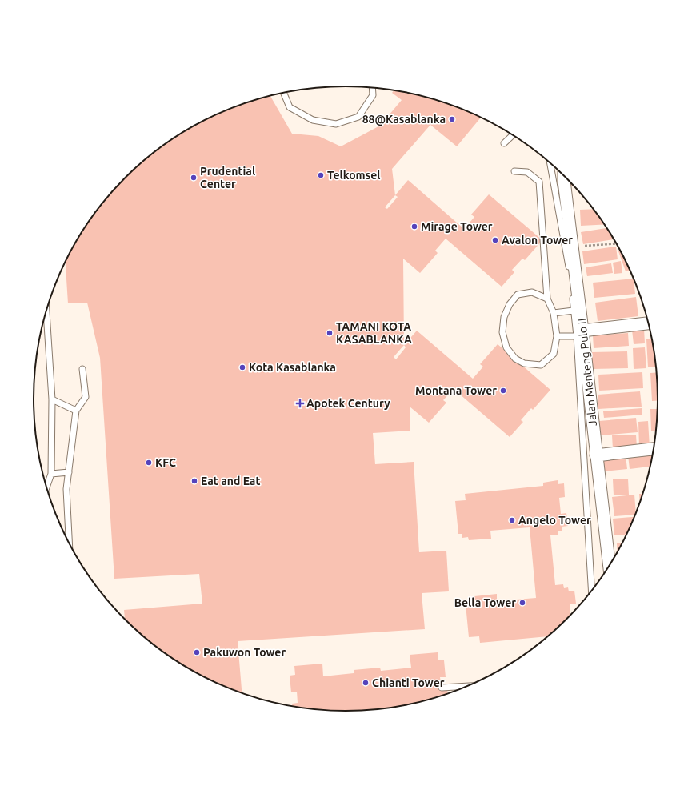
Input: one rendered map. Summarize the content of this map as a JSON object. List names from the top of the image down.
{
  "streets": {
    "street": ["Jalan Menteng Pulo II"]
  },
  "places": {
    "other": [
      "88@Kasablanka",
      "Telkomsel",
      "Prudential Center",
      "Mirage Tower",
      "Avalon Tower",
      "TAMANI KOTA KASABLANKA",
      "Kota Kasablanka",
      "Montana Tower",
      "KFC",
      "Eat and Eat",
      "Angelo Tower",
      "Bella Tower",
      "Pakuwon Tower",
      "Chianti Tower"
    ],
    "health": ["Apotek Century"]
  }
}
